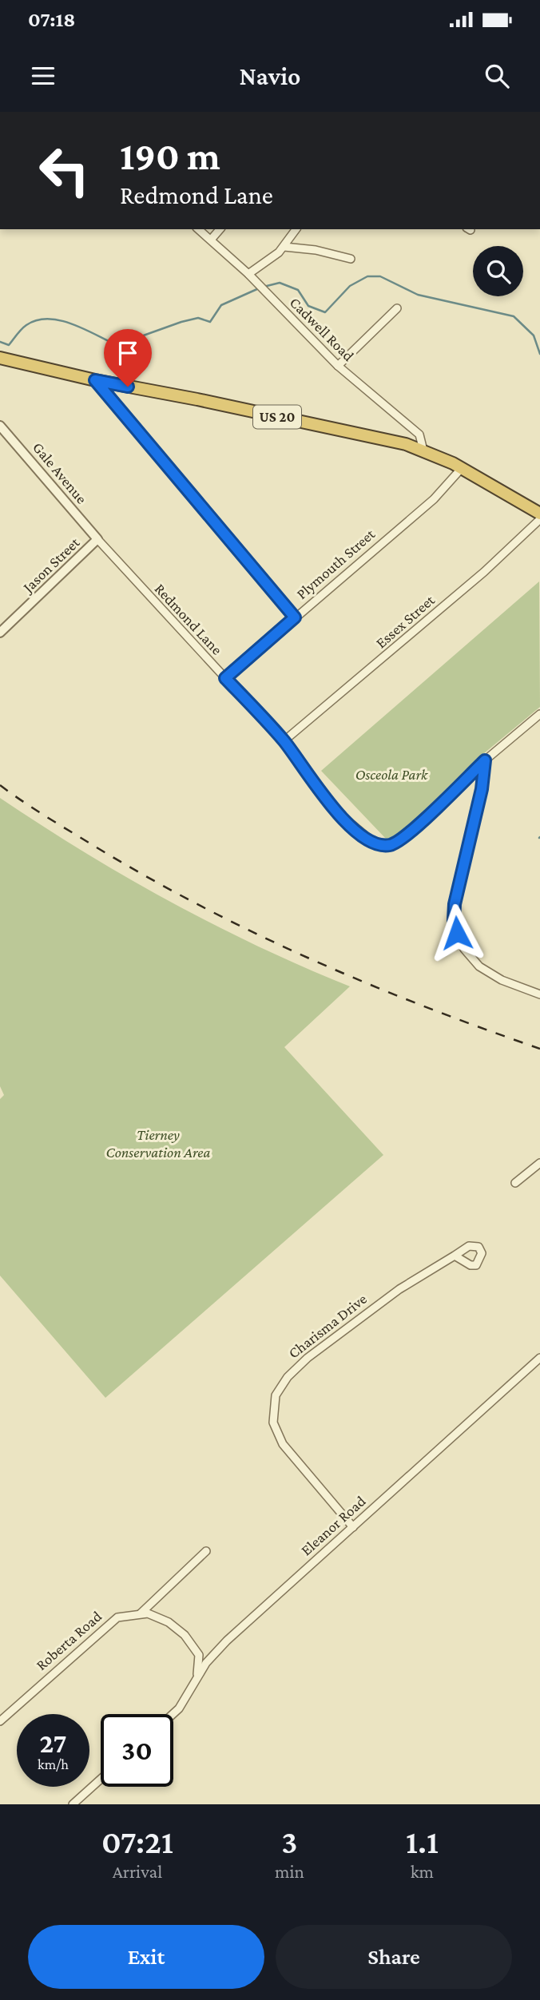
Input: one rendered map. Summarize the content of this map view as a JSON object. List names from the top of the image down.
{
  "streets": {
    "highway": ["US 20"],
    "street": [
      "Cadwell Road",
      "Gale Avenue",
      "Plymouth Street",
      "Jason Street",
      "Redmond Lane",
      "Essex Street",
      "Charisma Drive",
      "Eleanor Road",
      "Roberta Road"
    ]
  },
  "crossings": [
    ["Cadwell Road", "US 20"],
    ["US 20", "Plymouth Street"],
    ["Gale Avenue", "Jason Street"],
    ["Gale Avenue", "Redmond Lane"],
    ["Plymouth Street", "Redmond Lane"],
    ["Jason Street", "Redmond Lane"],
    ["Redmond Lane", "Essex Street"],
    ["Charisma Drive", "Eleanor Road"]
  ],
  "parks": ["Osceola Park", "Tierney Conservation Area"],
  "page": {
    "status": "07:18",
    "header": "Navio",
    "turn": ["190 m", "Redmond Lane"],
    "speed": "27 km/h",
    "limit": "30",
    "eta": [
      "07:21",
      "Arrival",
      "3",
      "min",
      "1.1",
      "km"
    ],
    "buttons": ["Exit", "Share"]
  }
}
